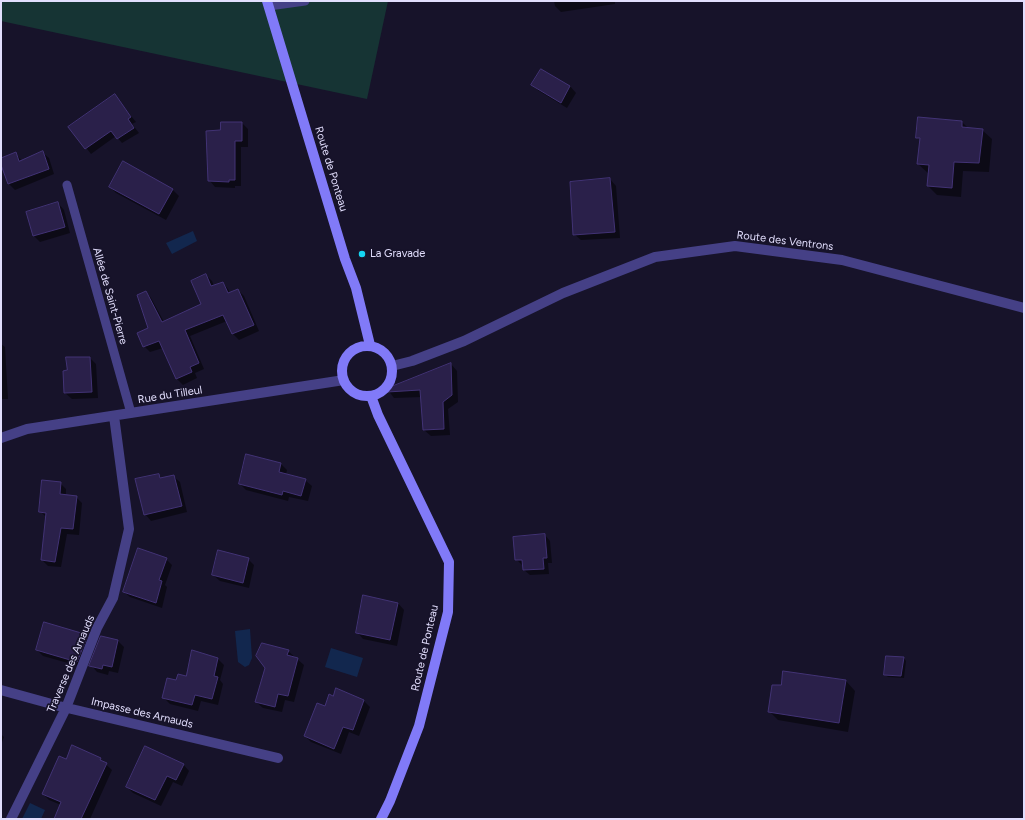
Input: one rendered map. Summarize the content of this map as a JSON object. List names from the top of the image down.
{
  "streets": {
    "street": [
      "Route de Ponteau",
      "Route des Ventrons",
      "Rue du Tilleul",
      "Traverse des Arnauds",
      "Impasse des Arnauds"
    ],
    "lane": ["Allée de Saint-Pierre"]
  },
  "crossings": [
    ["Route de Ponteau", "Route des Ventrons"],
    ["Route de Ponteau", "Rue du Tilleul"],
    ["Route des Ventrons", "Rue du Tilleul"],
    ["Allée de Saint-Pierre", "Rue du Tilleul"],
    ["Rue du Tilleul", "Traverse des Arnauds"],
    ["Traverse des Arnauds", "Impasse des Arnauds"]
  ],
  "places": ["La Gravade"]
}
